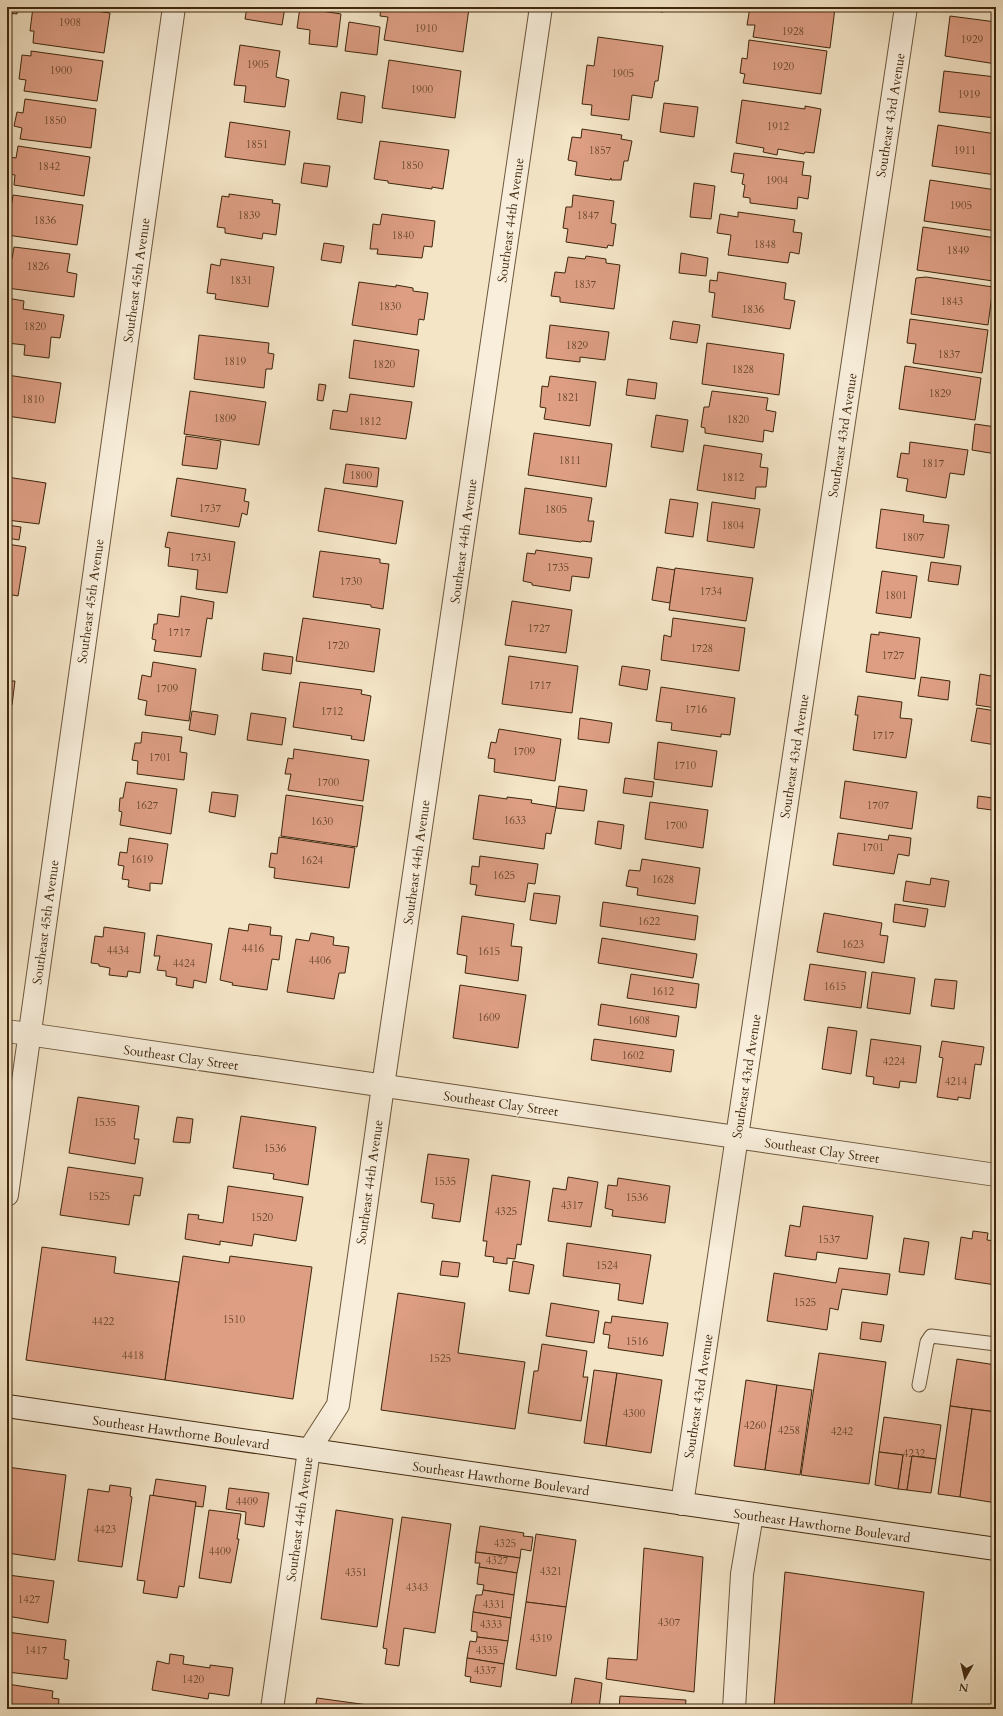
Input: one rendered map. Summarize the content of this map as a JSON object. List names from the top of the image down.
{
  "streets": {
    "street": [
      "Southeast 43rd Avenue",
      "Southeast 44th Avenue",
      "Southeast 45th Avenue",
      "Southeast Clay Street",
      "Southeast Hawthorne Boulevard"
    ]
  },
  "crossings": [
    ["Southeast 43rd Avenue", "Southeast Clay Street"],
    ["Southeast 43rd Avenue", "Southeast Hawthorne Boulevard"],
    ["Southeast 44th Avenue", "Southeast Clay Street"],
    ["Southeast 44th Avenue", "Southeast Hawthorne Boulevard"],
    ["Southeast 45th Avenue", "Southeast Clay Street"]
  ],
  "house_numbers": [
    "1908",
    "1910",
    "1928",
    "1929",
    "1905",
    "1920",
    "1900",
    "1905",
    "1900",
    "1919",
    "1850",
    "1912",
    "1851",
    "1857",
    "1911",
    "1850",
    "1842",
    "1904",
    "1905",
    "1839",
    "1847",
    "1836",
    "1840",
    "1848",
    "1849",
    "1826",
    "1831",
    "1837",
    "1843",
    "1830",
    "1836",
    "1820",
    "1829",
    "1837",
    "1819",
    "1820",
    "1828",
    "1829",
    "1821",
    "1810",
    "1809",
    "1820",
    "1812",
    "1811",
    "1817",
    "1800",
    "1812",
    "1737",
    "1805",
    "1804",
    "1807",
    "1731",
    "1735",
    "1730",
    "1734",
    "1801",
    "1727",
    "1717",
    "1720",
    "1728",
    "1727",
    "1717",
    "1709",
    "1716",
    "1712",
    "1717",
    "1709",
    "1701",
    "1710",
    "1700",
    "1627",
    "1707",
    "1633",
    "1630",
    "1700",
    "1701",
    "1619",
    "1624",
    "1625",
    "1628",
    "1622",
    "1623",
    "4416",
    "4434",
    "1615",
    "4406",
    "4424",
    "1615",
    "1612",
    "1609",
    "1608",
    "1602",
    "4224",
    "4214",
    "1535",
    "1536",
    "1535",
    "1525",
    "1536",
    "4317",
    "4325",
    "1520",
    "1537",
    "1524",
    "1525",
    "1510",
    "4422",
    "1516",
    "4418",
    "1525",
    "4300",
    "4260",
    "4258",
    "4242",
    "4232",
    "4409",
    "4423",
    "4325",
    "4409",
    "4327",
    "4321",
    "4351",
    "4343",
    "1427",
    "4331",
    "4307",
    "4333",
    "4319",
    "1417",
    "4335",
    "4337",
    "1420"
  ],
  "north": "bottom"
}
